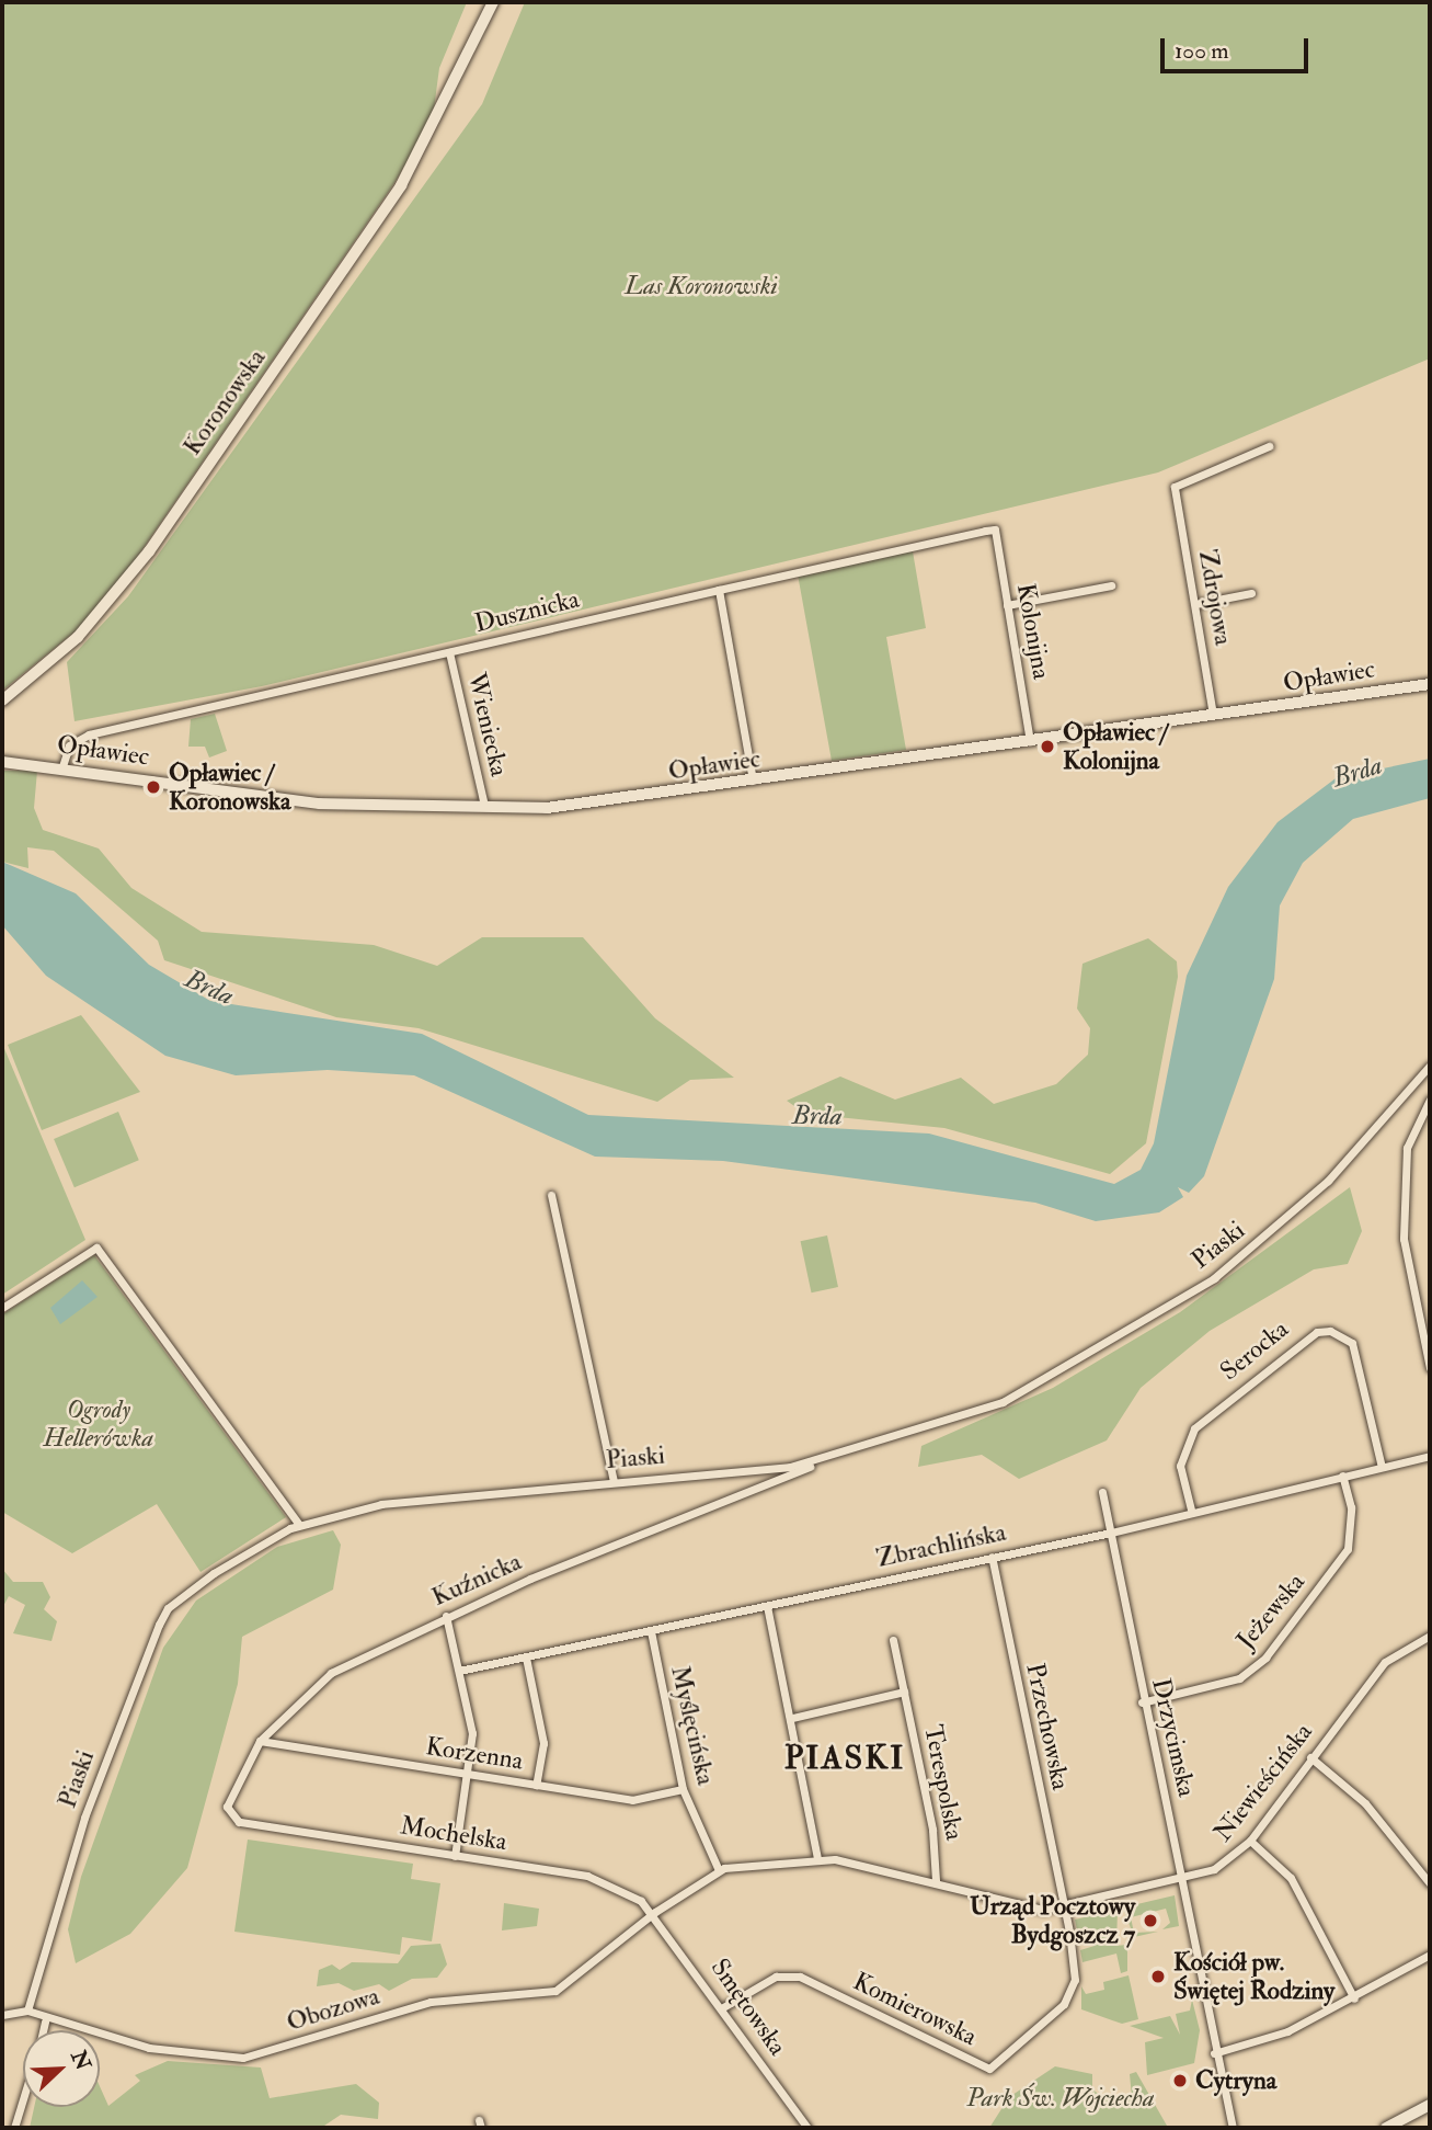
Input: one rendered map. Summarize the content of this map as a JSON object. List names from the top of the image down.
{
  "streets": {
    "main road": ["Koronowska"],
    "street": [
      "Zdrojowa",
      "Dusznicka",
      "Kolonijna",
      "Opławiec",
      "Wieniecka",
      "Piaski",
      "Serocka",
      "Zbrachlińska",
      "Kuźnicka",
      "Jeżewska",
      "Myślęcińska",
      "Przechowska",
      "Drzycimska",
      "Korzenna",
      "Terespolska",
      "Niewieścińska",
      "Mochelska",
      "Smętowska",
      "Obozowa",
      "Komierowska"
    ]
  },
  "crossings": [
    ["Zdrojowa", "Opławiec"],
    ["Dusznicka", "Kolonijna"],
    ["Dusznicka", "Opławiec"],
    ["Dusznicka", "Wieniecka"],
    ["Kolonijna", "Opławiec"],
    ["Opławiec", "Wieniecka"],
    ["Piaski", "Kuźnicka"],
    ["Piaski", "Obozowa"],
    ["Serocka", "Zbrachlińska"],
    ["Zbrachlińska", "Jeżewska"],
    ["Zbrachlińska", "Myślęcińska"],
    ["Zbrachlińska", "Przechowska"],
    ["Zbrachlińska", "Drzycimska"],
    ["Kuźnicka", "Korzenna"],
    ["Kuźnicka", "Mochelska"],
    ["Jeżewska", "Drzycimska"],
    ["Myślęcińska", "Korzenna"],
    ["Myślęcińska", "Niewieścińska"],
    ["Przechowska", "Niewieścińska"],
    ["Przechowska", "Komierowska"],
    ["Drzycimska", "Niewieścińska"],
    ["Terespolska", "Niewieścińska"],
    ["Niewieścińska", "Mochelska"],
    ["Niewieścińska", "Smętowska"],
    ["Niewieścińska", "Obozowa"],
    ["Niewieścińska", "Komierowska"],
    ["Mochelska", "Smętowska"],
    ["Mochelska", "Obozowa"],
    ["Smętowska", "Obozowa"],
    ["Smętowska", "Komierowska"]
  ],
  "districts": ["PIASKI"],
  "water": ["Brda"],
  "parks": ["Las Koronowski", "Ogrody Hellerówka", "Park Św. Wojciecha"],
  "places": [
    "Opławiec / Kolonijna",
    "Opławiec / Koronowska",
    "Urząd Pocztowy Bydgoszcz 7",
    "Kościół pw. Świętej Rodziny",
    "Cytryna"
  ],
  "scale_bar": "100 m",
  "north": "top right"
}
